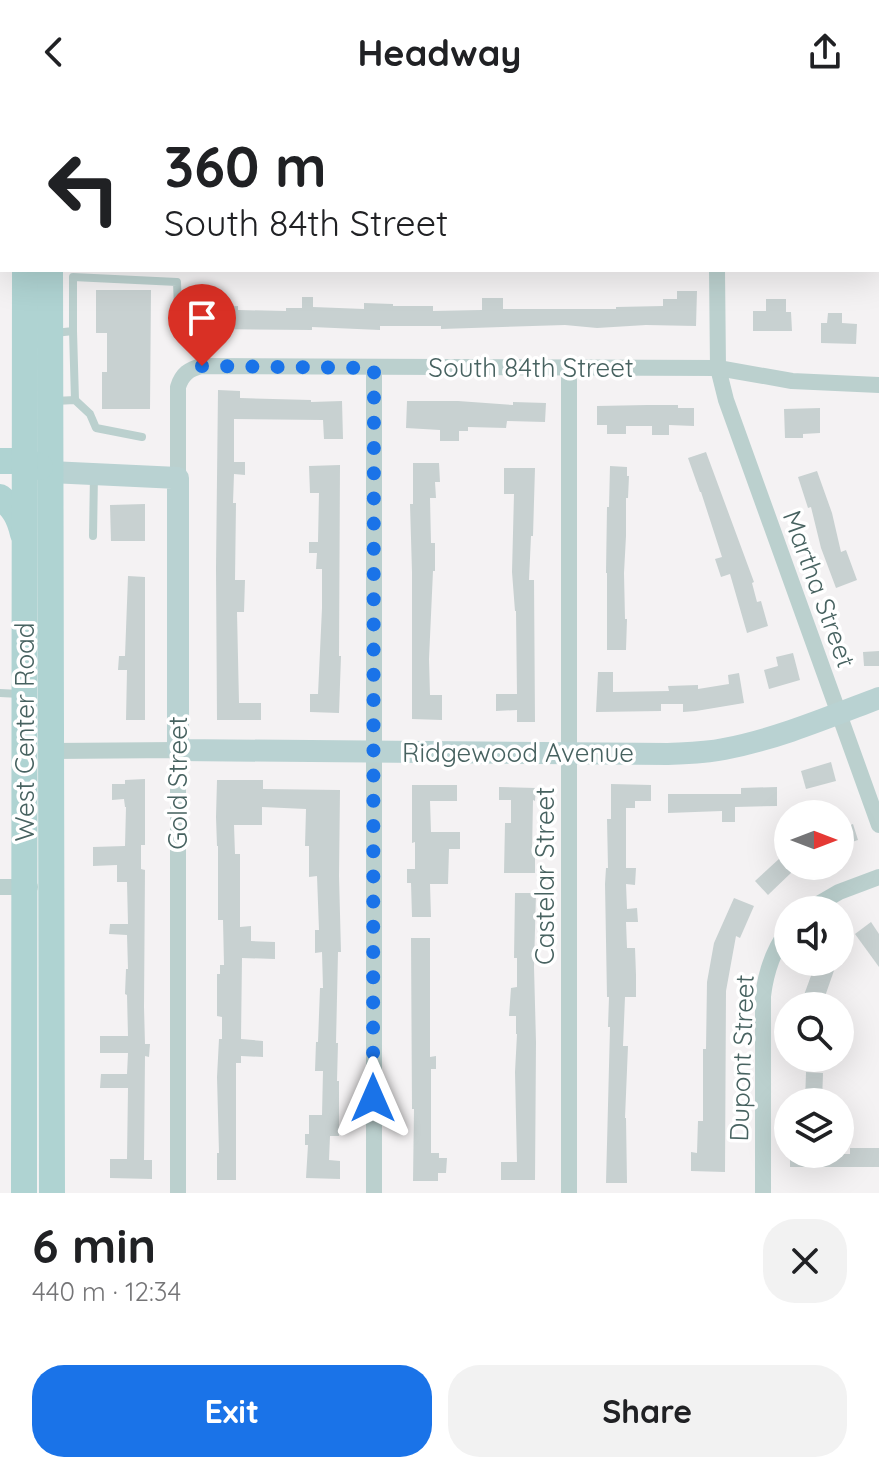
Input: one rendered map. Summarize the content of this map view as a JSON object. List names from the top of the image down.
{
  "streets": {
    "main road": ["West Center Road", "Ridgewood Avenue", "Gold Street"],
    "street": [
      "South 84th Street",
      "Martha Street",
      "Castelar Street",
      "Dupont Street"
    ]
  },
  "crossings": [
    ["South 84th Street", "Martha Street"],
    ["South 84th Street", "Gold Street"],
    ["South 84th Street", "Castelar Street"],
    ["Martha Street", "Ridgewood Avenue"],
    ["West Center Road", "Ridgewood Avenue"],
    ["Ridgewood Avenue", "Gold Street"],
    ["Ridgewood Avenue", "Castelar Street"]
  ],
  "north": "right",
  "page": {
    "header": "Headway",
    "turn": ["360 m", "South 84th Street"],
    "heading": ["6 min", "440 m · 12:34"],
    "buttons": ["Exit", "Share"]
  }
}
